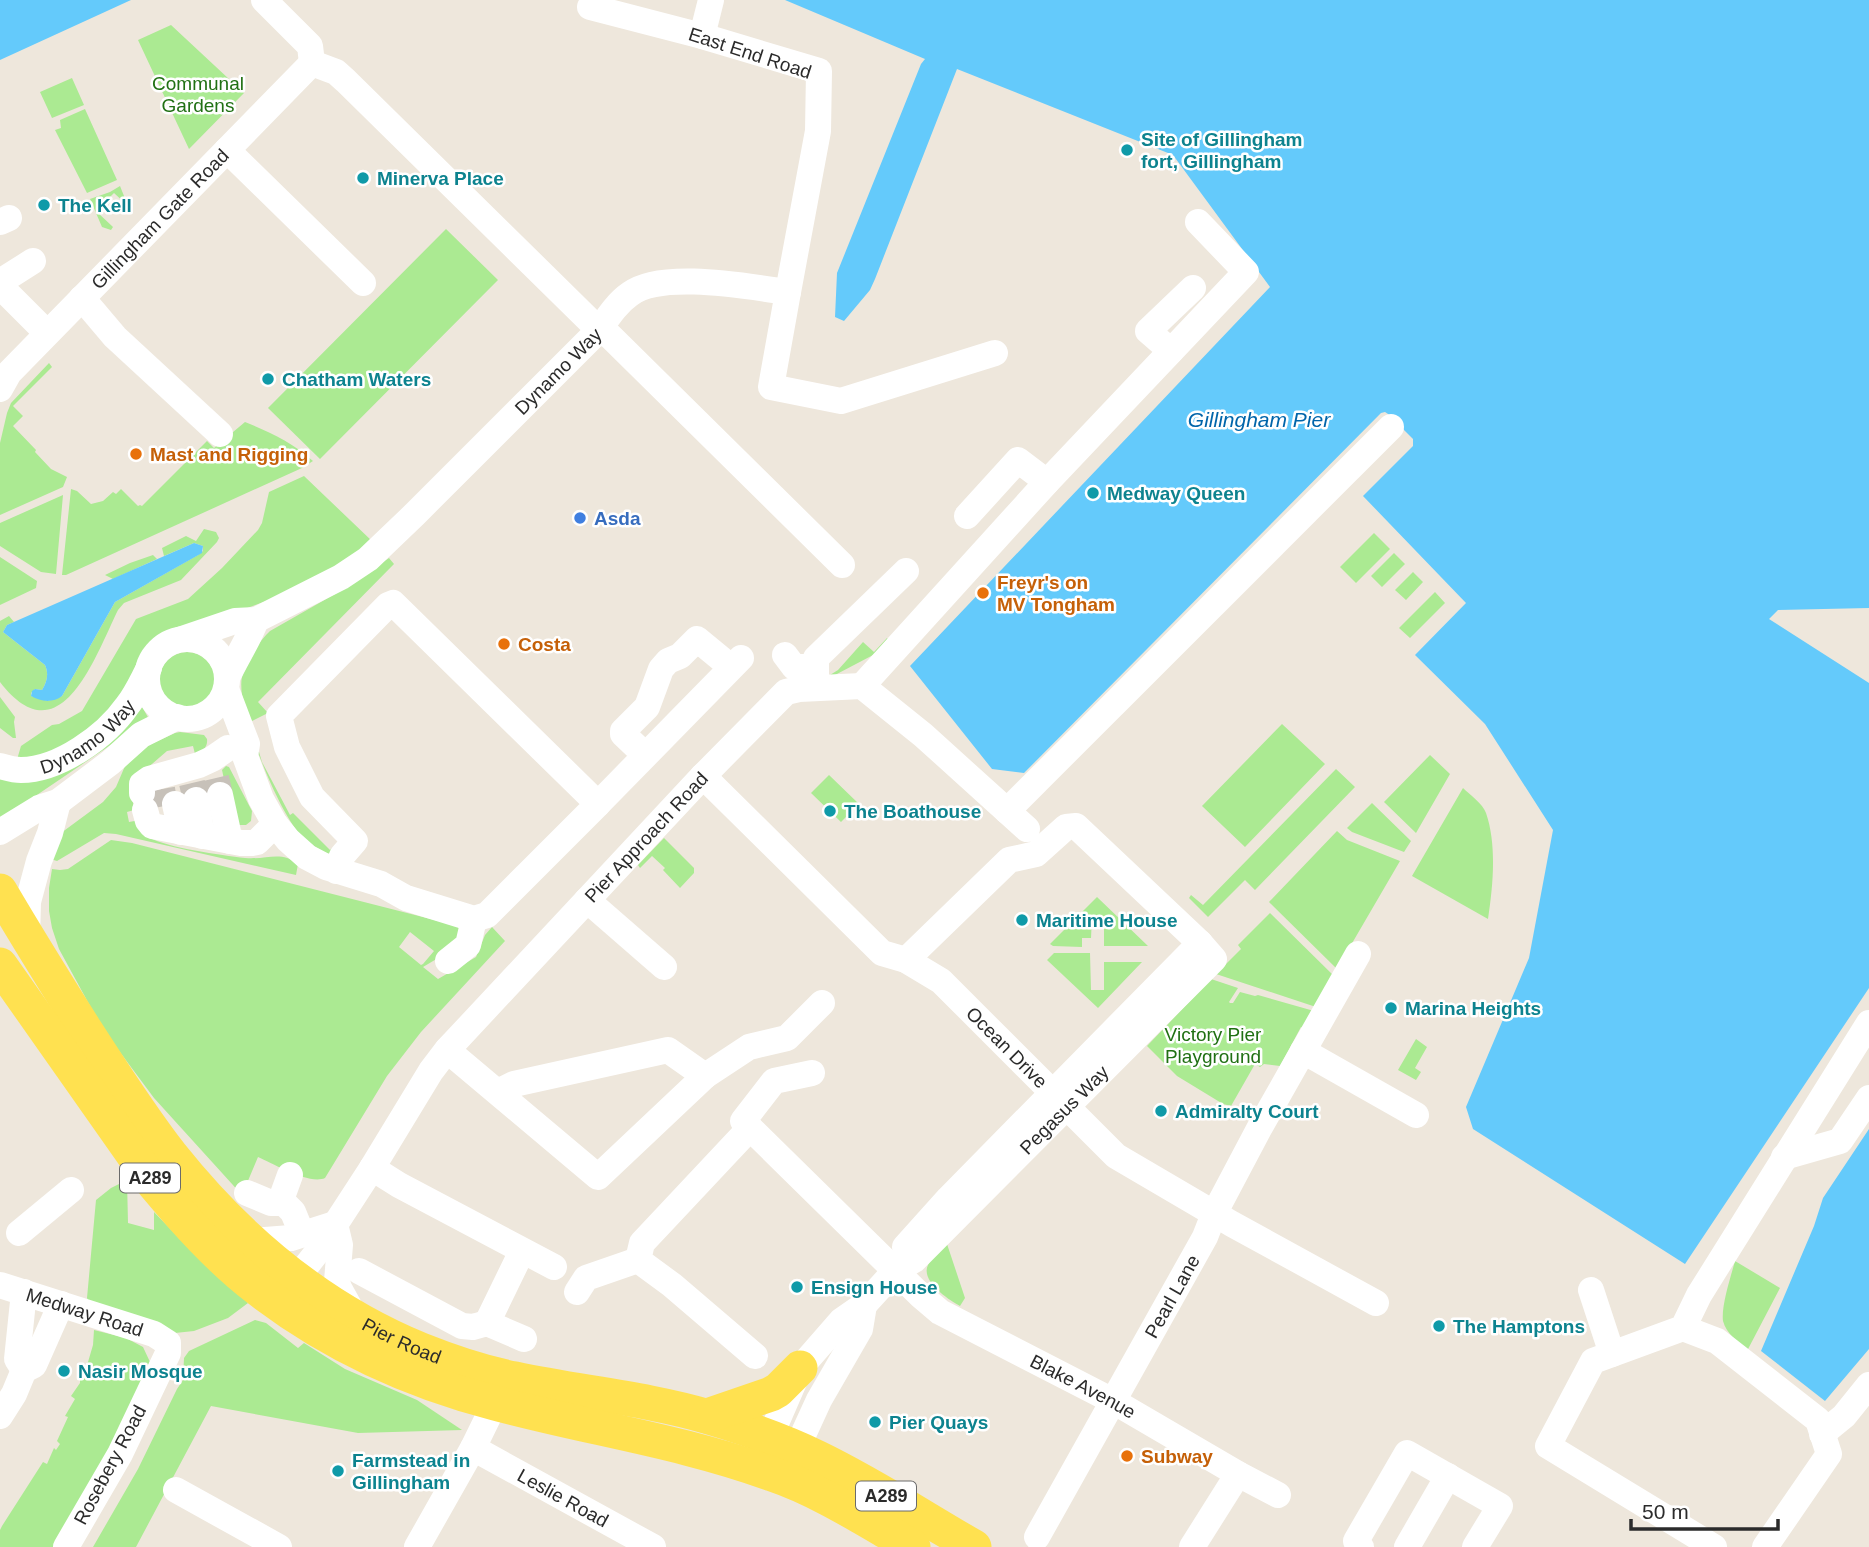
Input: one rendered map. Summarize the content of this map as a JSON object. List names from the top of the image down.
{
  "streets": {
    "main road": ["Pegasus Way", "A289", "Pier Road"],
    "street": [
      "East End Road",
      "Gillingham Gate Road",
      "Dynamo Way",
      "Pier Approach Road",
      "Ocean Drive",
      "Pearl Lane",
      "Medway Road",
      "Blake Avenue",
      "Rosebery Road",
      "Leslie Road"
    ]
  },
  "crossings": [
    ["Pier Approach Road", "Ocean Drive"],
    ["Pier Approach Road", "Pier Road"],
    ["Ocean Drive", "Pegasus Way"],
    ["Ocean Drive", "Pearl Lane"],
    ["Pegasus Way", "Pier Road"],
    ["Pegasus Way", "Blake Avenue"],
    ["Pearl Lane", "Blake Avenue"],
    ["Medway Road", "Rosebery Road"]
  ],
  "water": ["Gillingham Pier"],
  "parks": ["Communal Gardens", "Victory Pier Playground"],
  "places": [
    "Site of Gillingham fort, Gillingham",
    "Minerva Place",
    "The Kell",
    "Chatham Waters",
    "Mast and Rigging",
    "Medway Queen",
    "Asda",
    "Freyr's on MV Tongham",
    "Costa",
    "The Boathouse",
    "Maritime House",
    "Marina Heights",
    "Admiralty Court",
    "Ensign House",
    "The Hamptons",
    "Nasir Mosque",
    "Pier Quays",
    "Subway",
    "Farmstead in Gillingham"
  ],
  "scale_bar": "50 m"
}
